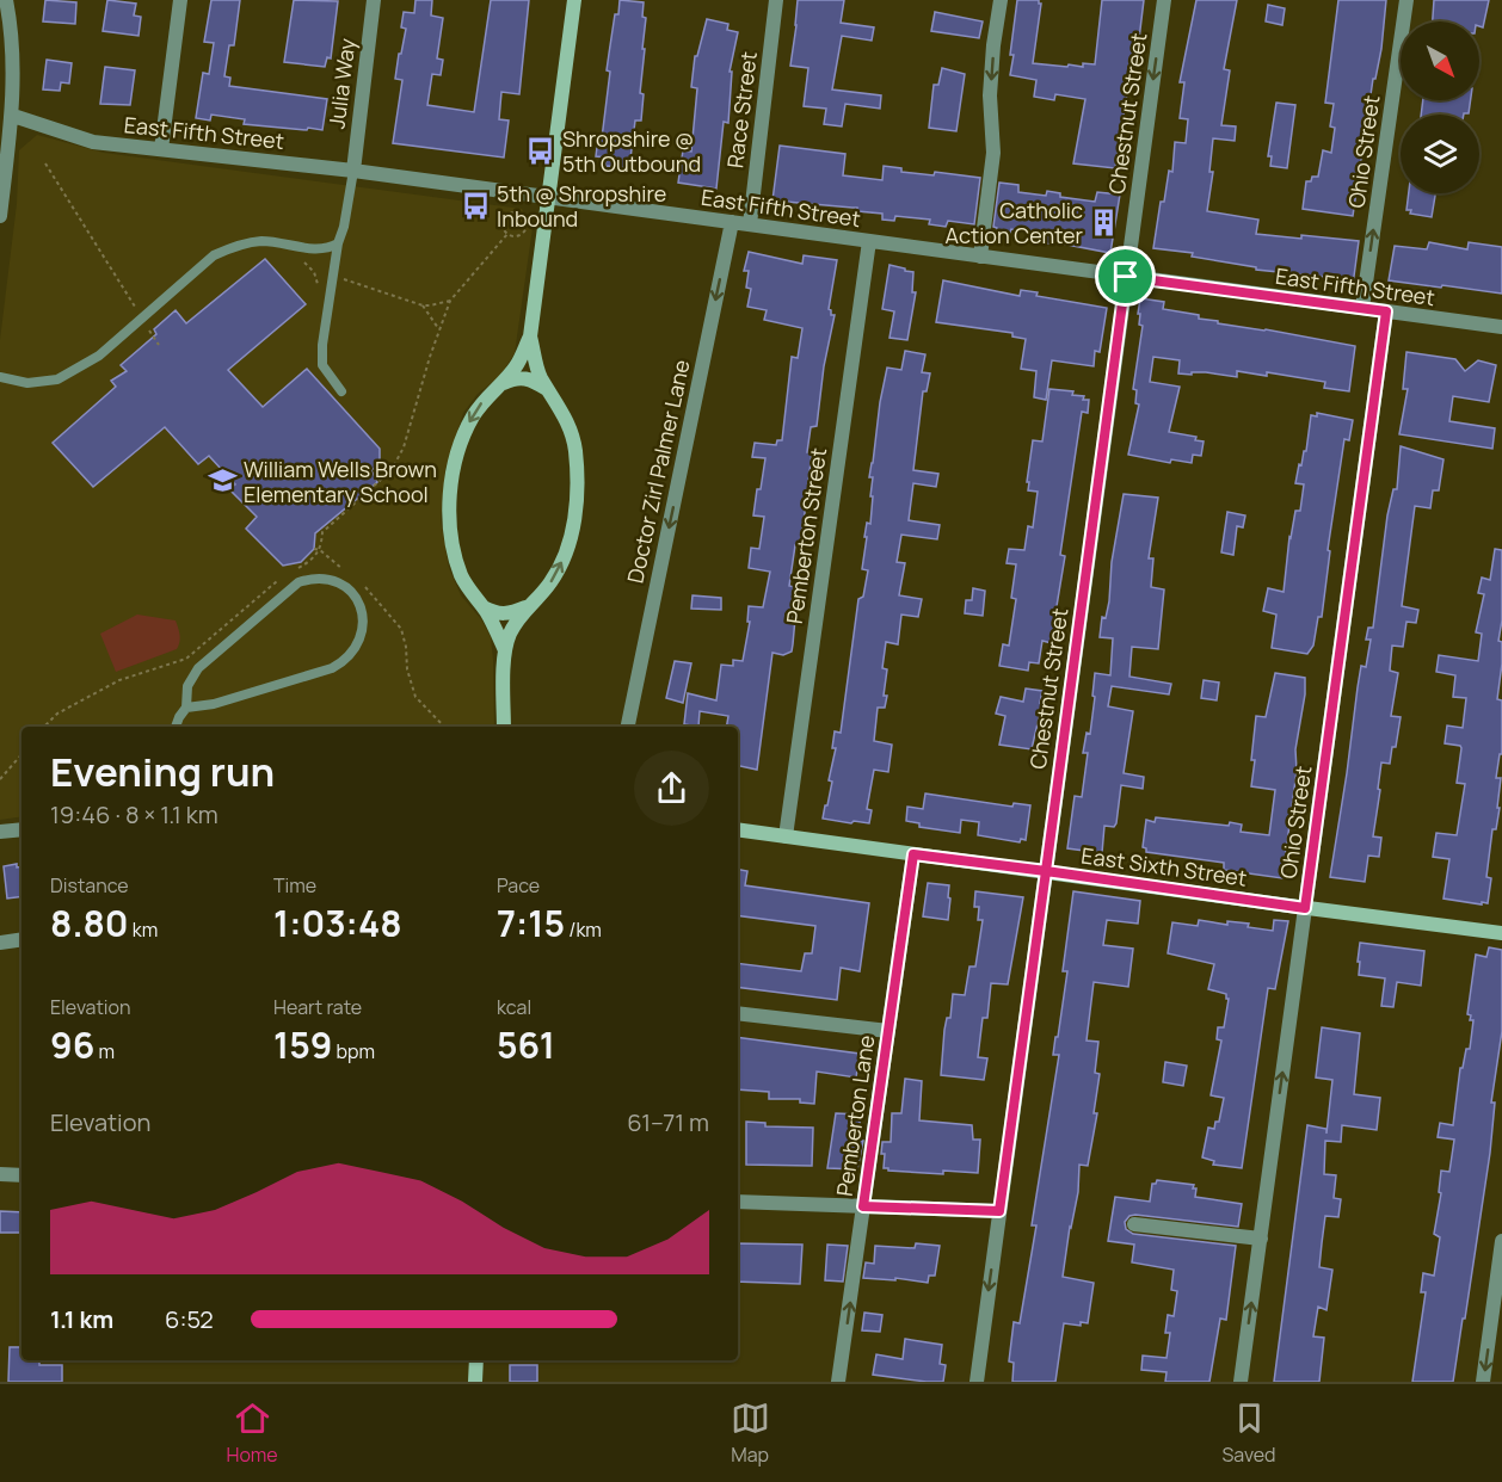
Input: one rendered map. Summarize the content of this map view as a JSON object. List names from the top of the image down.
{
  "streets": {
    "street": [
      "Julia Way",
      "Race Street",
      "Chestnut Street",
      "East Fifth Street",
      "Ohio Street",
      "Doctor Zirl Palmer Lane",
      "Pemberton Street",
      "East Sixth Street",
      "Pemberton Lane"
    ]
  },
  "crossings": [
    ["Julia Way", "East Fifth Street"],
    ["Race Street", "East Fifth Street"],
    ["Chestnut Street", "East Fifth Street"],
    ["Chestnut Street", "East Sixth Street"],
    ["East Fifth Street", "Ohio Street"],
    ["East Fifth Street", "Doctor Zirl Palmer Lane"],
    ["East Fifth Street", "Pemberton Street"],
    ["Ohio Street", "East Sixth Street"],
    ["Pemberton Street", "East Sixth Street"],
    ["East Sixth Street", "Pemberton Lane"]
  ],
  "one_way": ["Ohio Street"],
  "places": {
    "bus stop": ["Shropshire @ 5th Outbound", "5th @ Shropshire Inbound"],
    "building": ["Catholic Action Center"],
    "school or university": ["William Wells Brown Elementary School"]
  },
  "north": "bottom right",
  "page": {
    "heading": ["Evening run", "19:46 · 8 × 1.1 km"],
    "stats": [
      ["Distance", "8.80 km"],
      ["Time", "1:03:48"],
      ["Pace", "7:15 /km"],
      ["Elevation", "96 m"],
      ["Heart rate", "159 bpm"],
      ["kcal", "561"]
    ],
    "chart": ["Elevation", "61–71 m"],
    "list": [
      {
        "name": "1.1 km",
        "note": "6:52"
      }
    ],
    "tabs": ["Home", "Map", "Saved"]
  }
}
